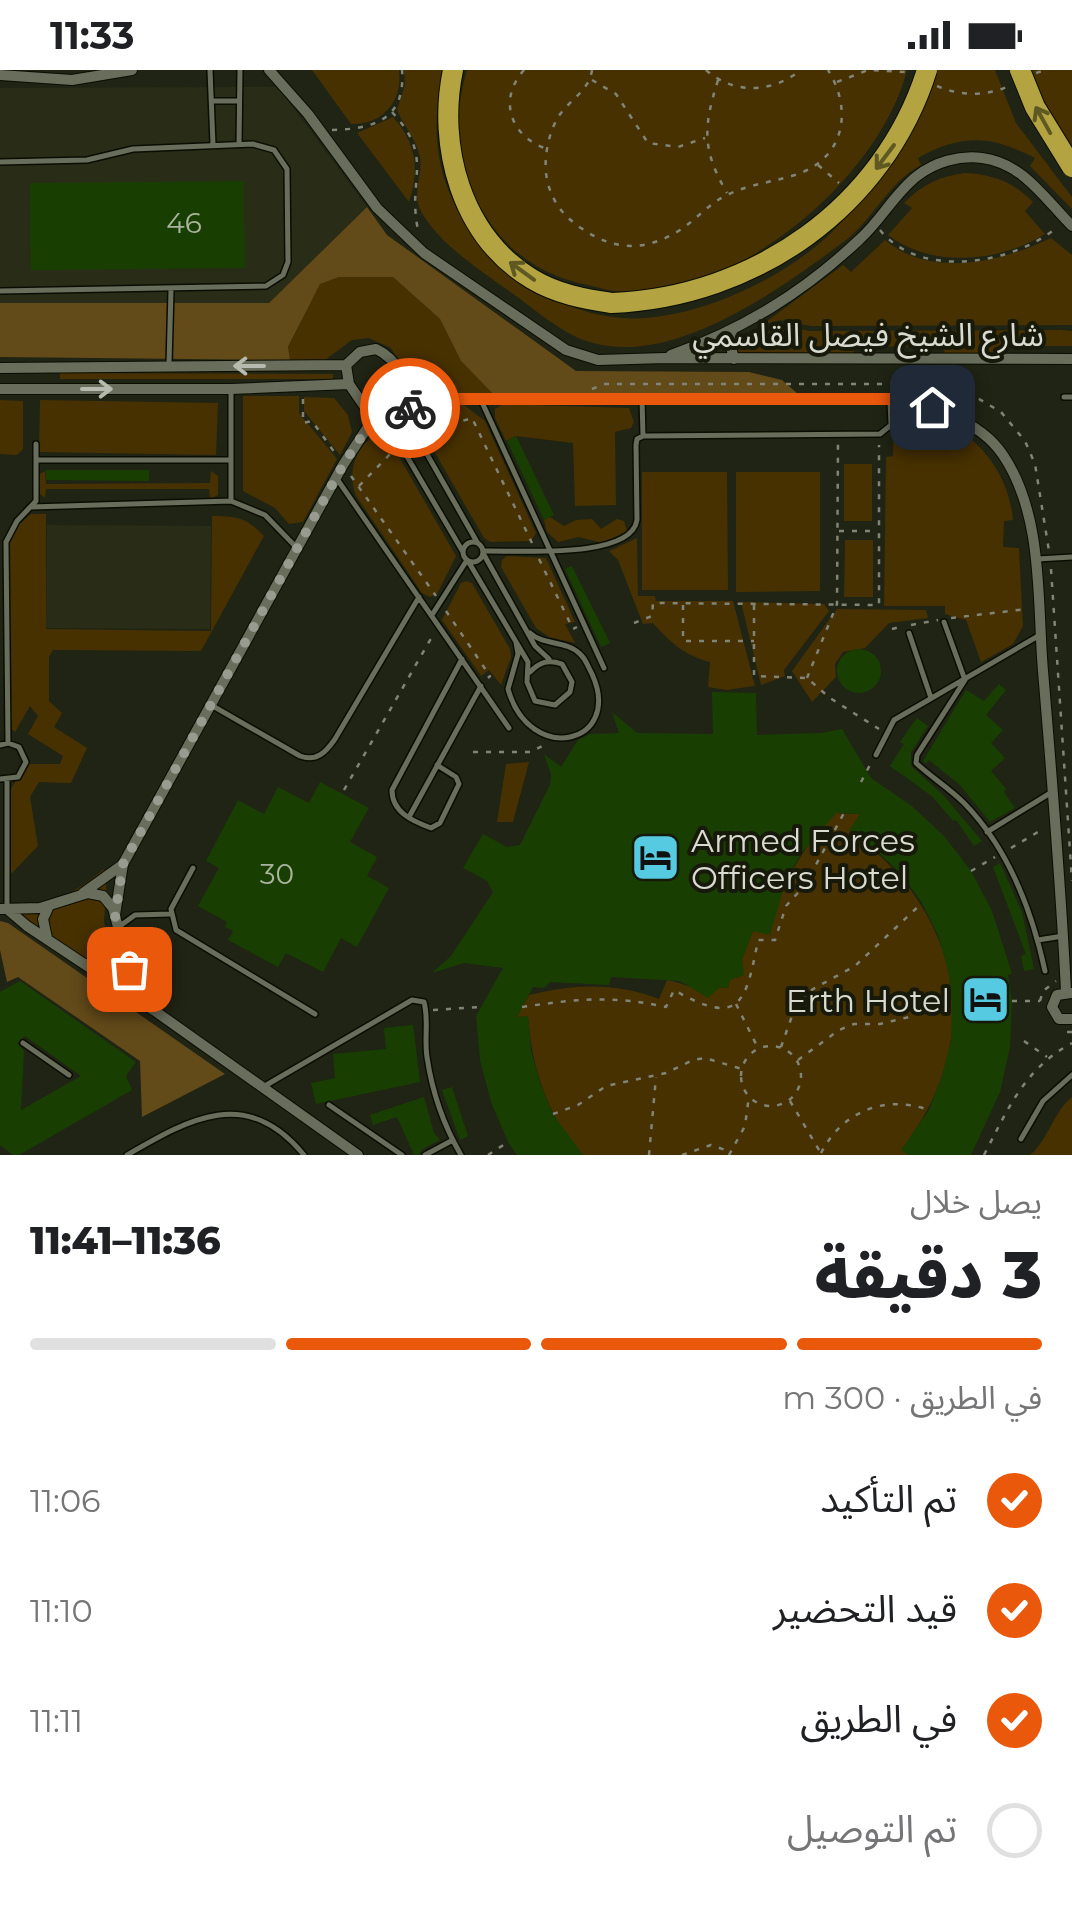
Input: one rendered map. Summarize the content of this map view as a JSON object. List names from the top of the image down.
{
  "streets": {
    "street": ["شارع الشيخ فيصل القاسمي"]
  },
  "places": {
    "hotel": ["Armed Forces Officers Hotel", "Erth Hotel"]
  },
  "house_numbers": ["46", "30"],
  "page": {
    "status": "11:33",
    "heading": ["3 دقيقة", "يصل خلال", "11:36–11:41"],
    "bar": "في الطريق · 300 m",
    "list": [
      ["تم التأكيد", "11:06"],
      ["قيد التحضير", "11:10"],
      ["في الطريق", "11:11"],
      "تم التوصيل"
    ]
  }
}
